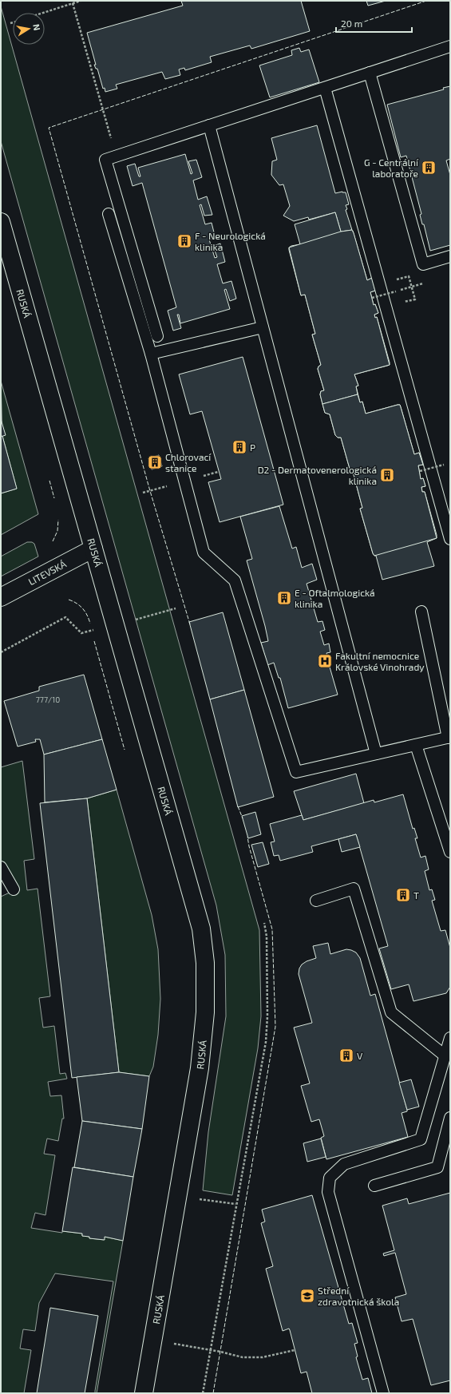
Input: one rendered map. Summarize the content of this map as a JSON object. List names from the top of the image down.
{
  "streets": {
    "street": ["RUSKÁ", "LITEVSKÁ"]
  },
  "crossings": [
    ["RUSKÁ", "LITEVSKÁ"]
  ],
  "places": {
    "building": [
      "G - Centrální laboratoře",
      "F - Neurologická klinika",
      "P",
      "Chlorovací stanice",
      "D2 - Dermatovenerologická klinika",
      "E - Oftalmologická klinika",
      "T",
      "V"
    ],
    "hospital": ["Fakultní nemocnice Královské Vinohrady"],
    "school or university": ["Střední zdravotnická škola"]
  },
  "house_numbers": ["777/10"],
  "scale_bar": "20 m",
  "north": "right"
}
